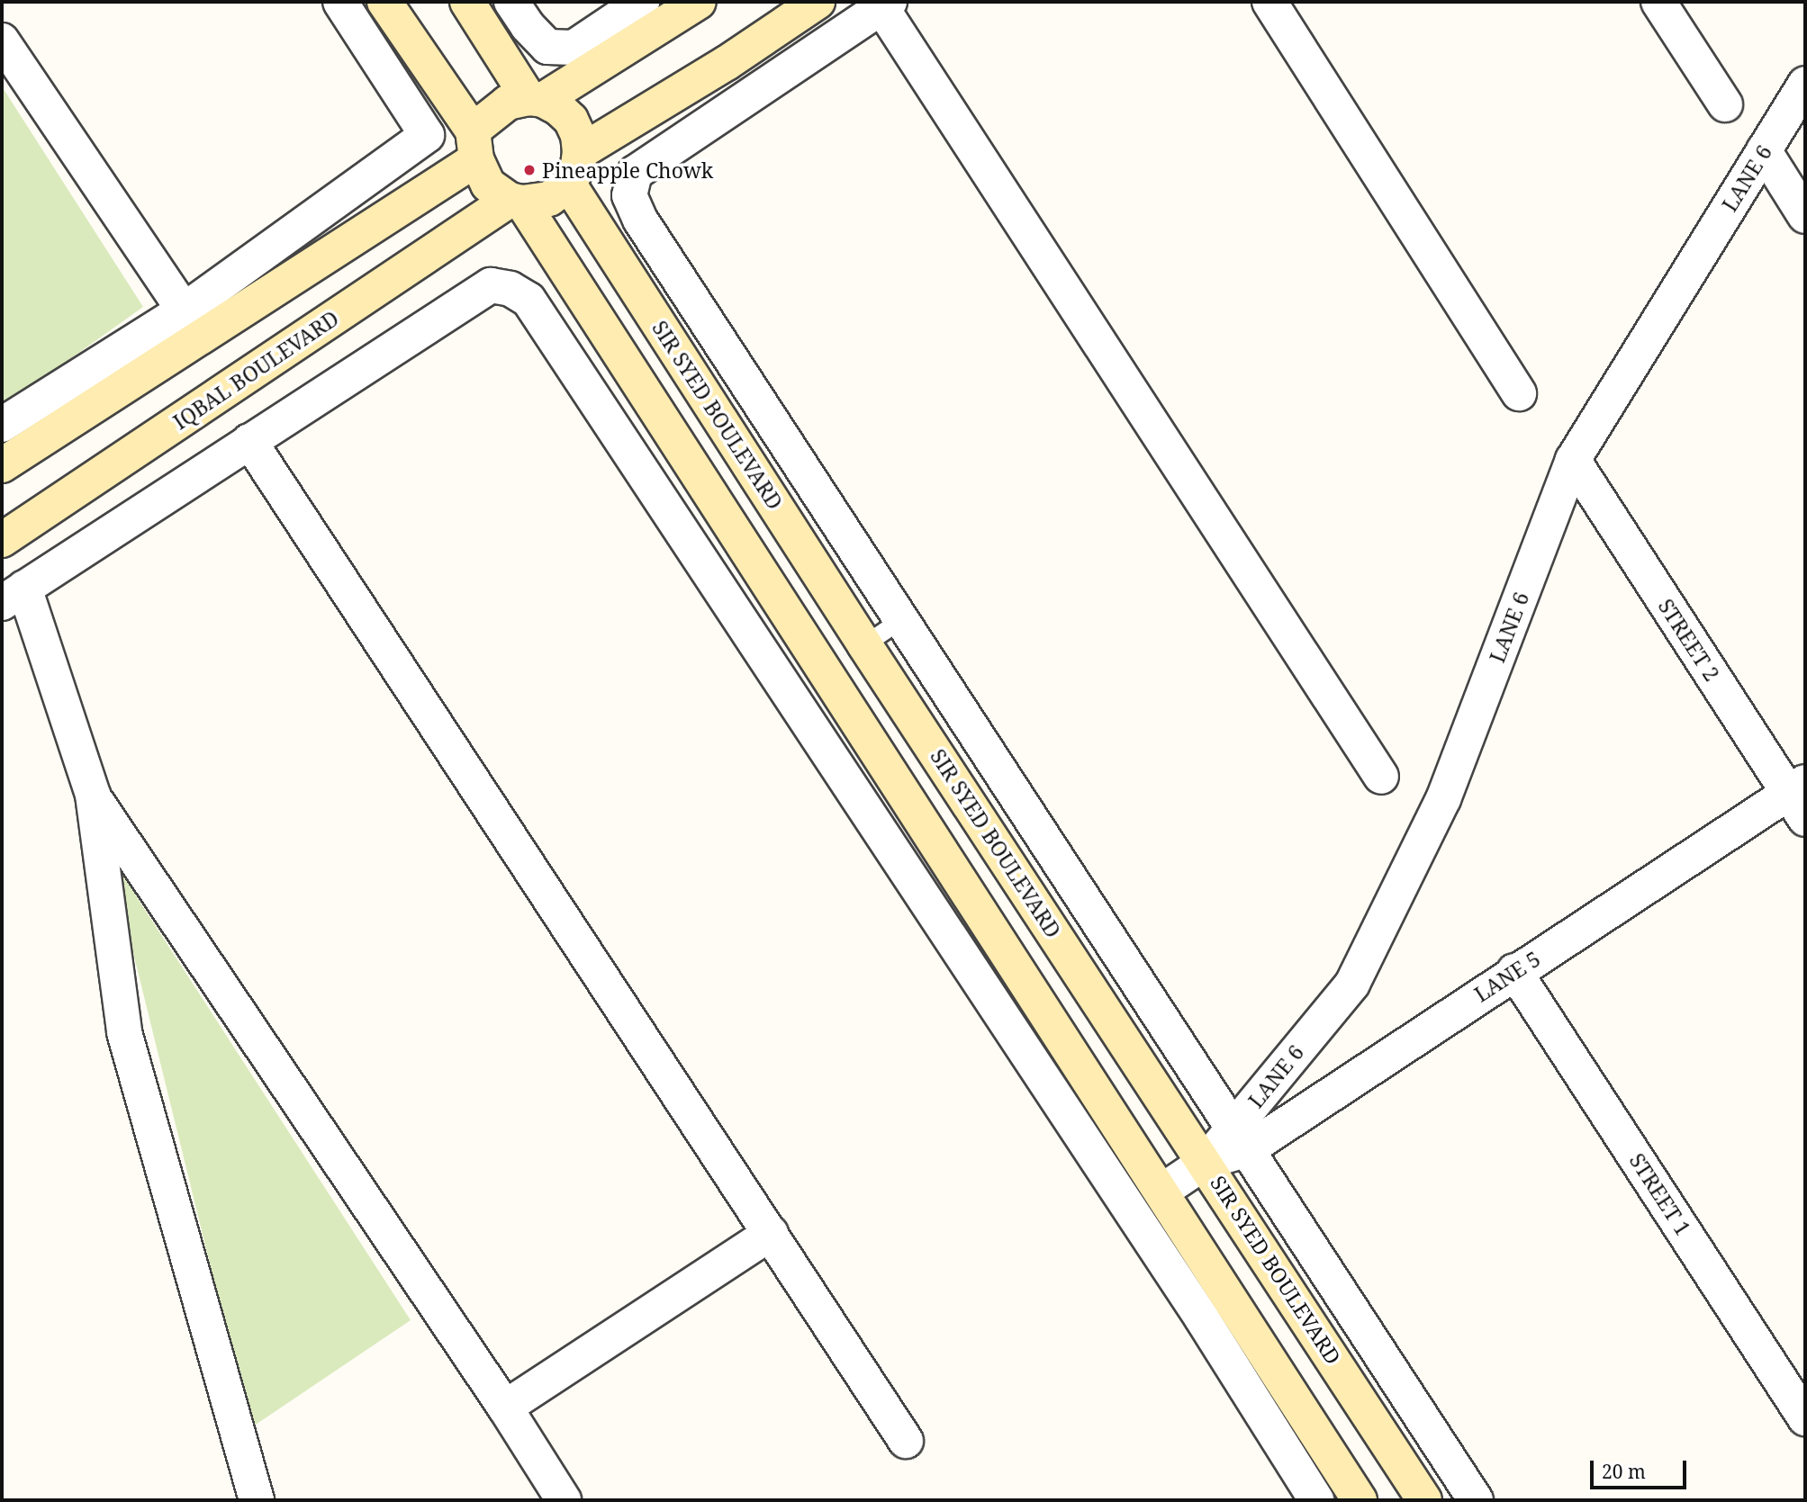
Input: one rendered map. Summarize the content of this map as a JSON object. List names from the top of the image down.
{
  "streets": {
    "street": [
      "LANE 6",
      "IQBAL BOULEVARD",
      "SIR SYED BOULEVARD",
      "STREET 2",
      "LANE 5",
      "STREET 1"
    ]
  },
  "crossings": [
    ["LANE 6", "STREET 2"],
    ["LANE 6", "LANE 5"],
    ["IQBAL BOULEVARD", "SIR SYED BOULEVARD"],
    ["SIR SYED BOULEVARD", "LANE 5"],
    ["STREET 2", "LANE 5"],
    ["LANE 5", "STREET 1"]
  ],
  "places": ["Pineapple Chowk"],
  "scale_bar": "20 m"
}
